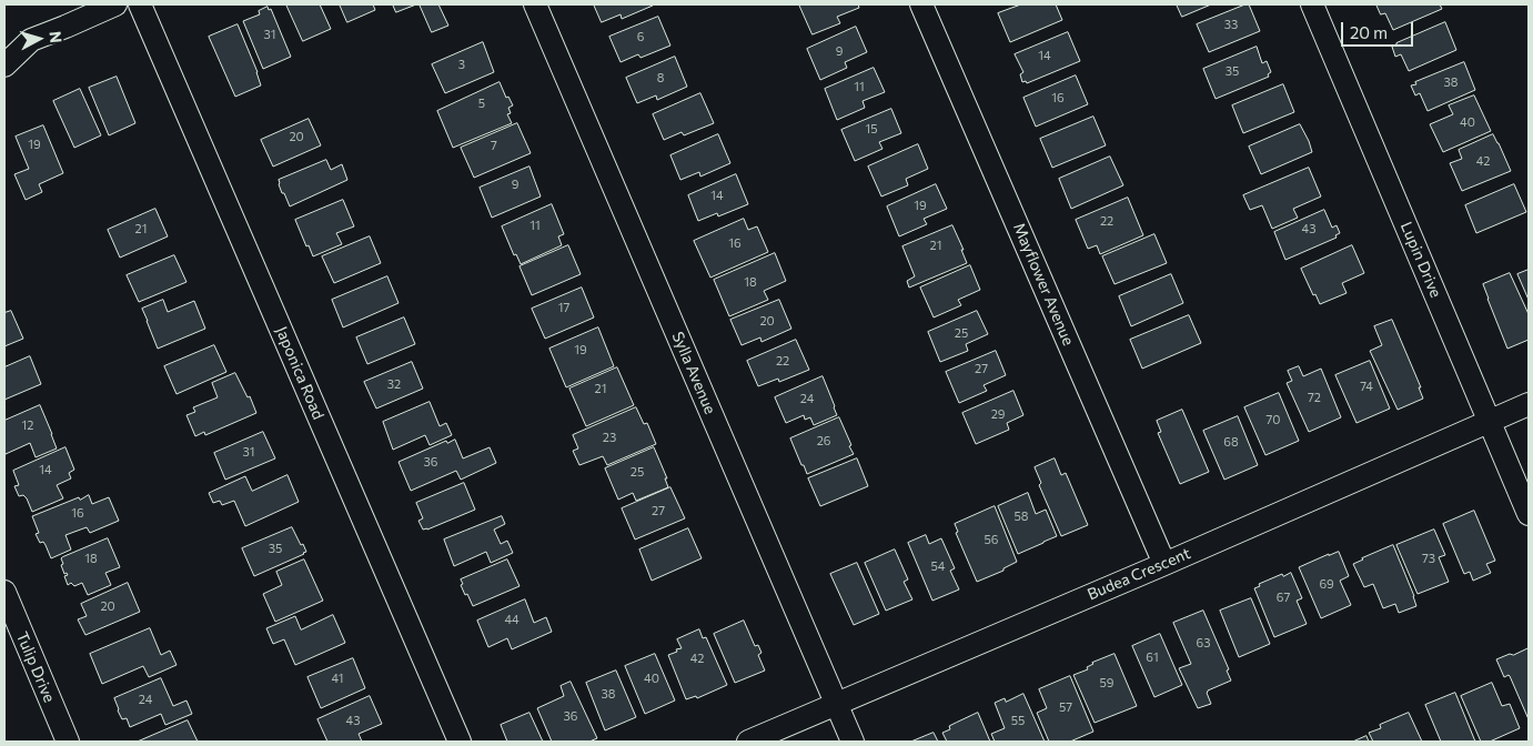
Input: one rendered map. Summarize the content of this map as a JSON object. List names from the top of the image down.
{
  "streets": {
    "street": [
      "Lupin Drive",
      "Mayflower Avenue",
      "Japonica Road",
      "Sylla Avenue",
      "Budea Crescent",
      "Tulip Drive"
    ]
  },
  "crossings": [
    ["Lupin Drive", "Budea Crescent"],
    ["Mayflower Avenue", "Budea Crescent"],
    ["Sylla Avenue", "Budea Crescent"]
  ],
  "house_numbers": [
    "33",
    "31",
    "6",
    "9",
    "14",
    "3",
    "35",
    "8",
    "38",
    "11",
    "16",
    "5",
    "40",
    "15",
    "20",
    "19",
    "7",
    "42",
    "9",
    "14",
    "19",
    "22",
    "11",
    "21",
    "43",
    "16",
    "21",
    "18",
    "17",
    "20",
    "25",
    "19",
    "22",
    "27",
    "32",
    "74",
    "21",
    "72",
    "24",
    "29",
    "70",
    "12",
    "23",
    "26",
    "68",
    "31",
    "36",
    "14",
    "25",
    "27",
    "16",
    "58",
    "56",
    "35",
    "18",
    "73",
    "54",
    "69",
    "67",
    "20",
    "44",
    "63",
    "61",
    "42",
    "41",
    "40",
    "59",
    "38",
    "24",
    "57",
    "36",
    "43",
    "55"
  ],
  "scale_bar": "20 m",
  "north": "right"
}
